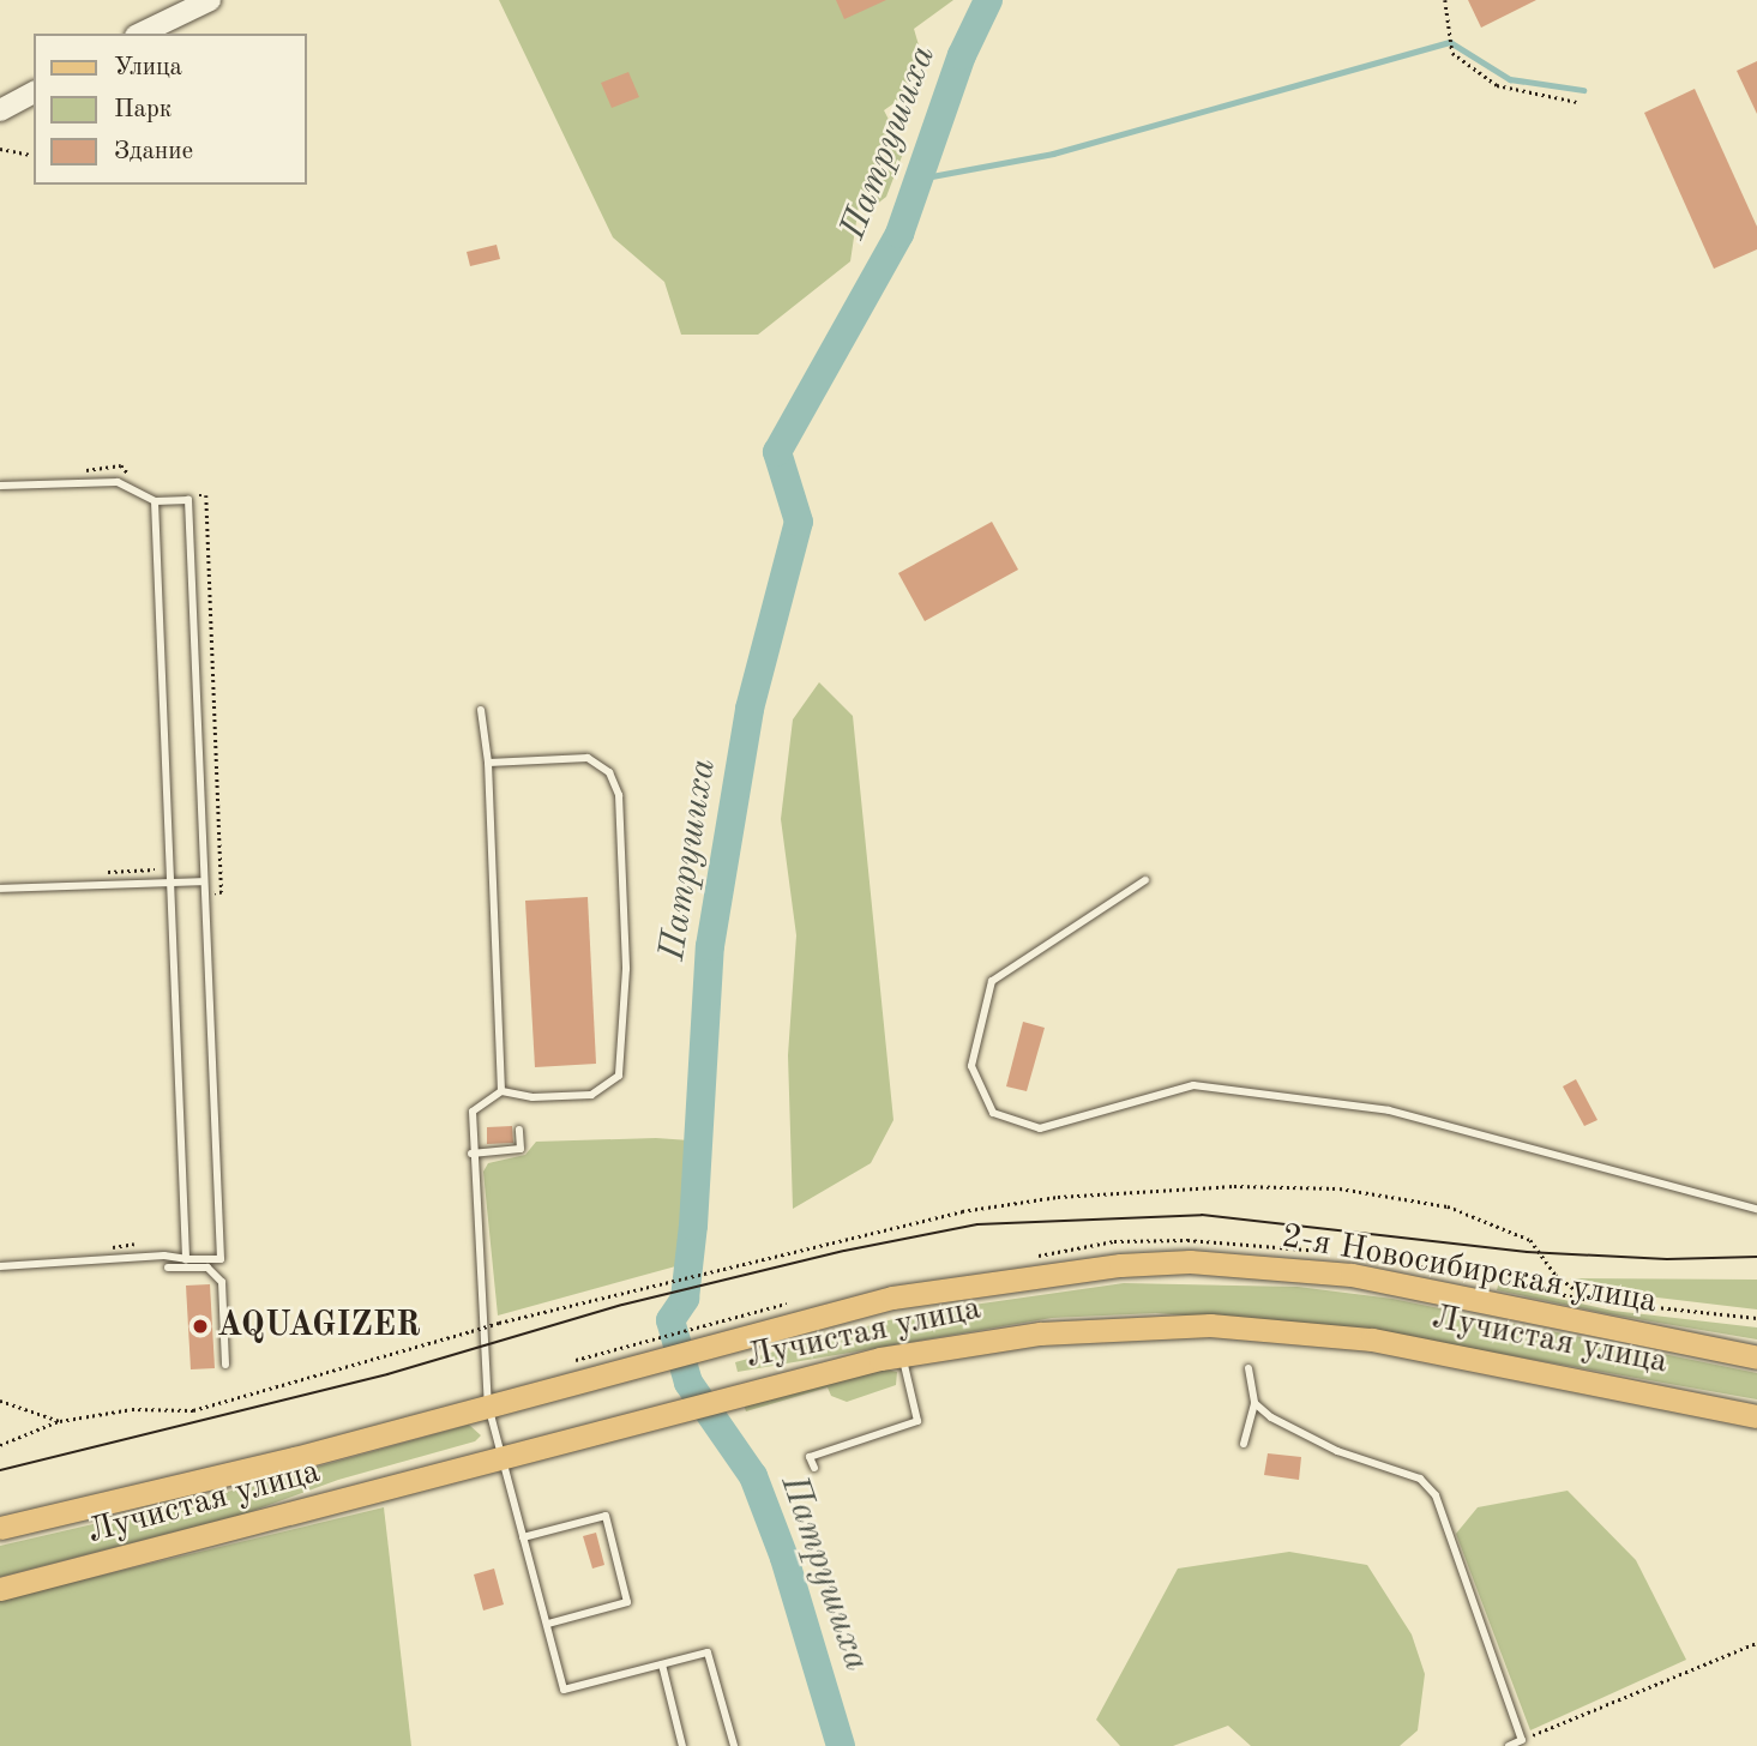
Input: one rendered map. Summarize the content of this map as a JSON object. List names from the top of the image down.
{
  "streets": {
    "main road": ["2-я Новосибирская улица", "Лучистая улица"]
  },
  "crossings": [
    ["2-я Новосибирская улица", "Лучистая улица"]
  ],
  "water": ["Патрушиха"],
  "places": ["AQUAGIZER"],
  "legend": ["Улица", "Парк", "Здание"]
}
